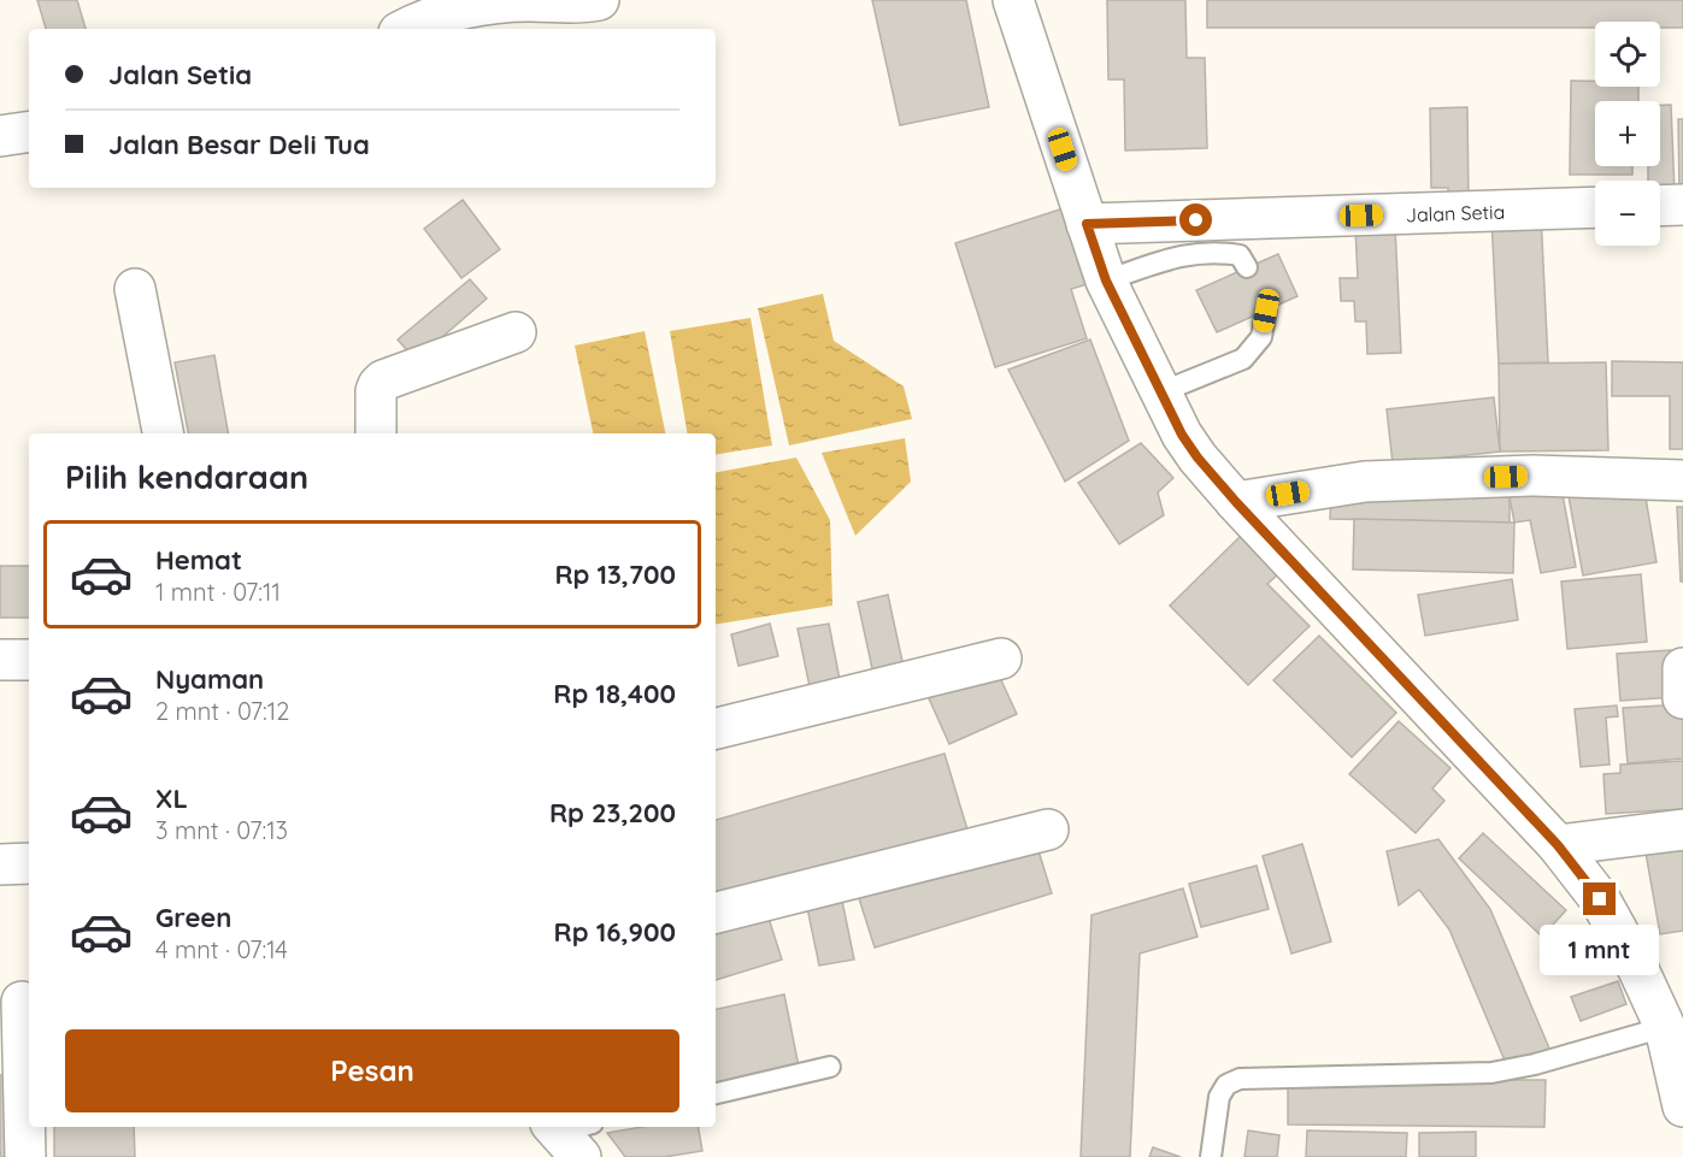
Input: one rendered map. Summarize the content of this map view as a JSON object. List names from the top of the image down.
{
  "streets": {
    "street": ["Jalan Setia"]
  },
  "page": {
    "map_buttons": ["+", "−"],
    "banner": ["Jalan Setia", "Jalan Besar Deli Tua"],
    "heading": "Pilih kendaraan",
    "list": [
      {
        "name": "Hemat",
        "note": "1 mnt · 07:11",
        "value": "Rp 13,700"
      },
      {
        "name": "Nyaman",
        "note": "2 mnt · 07:12",
        "value": "Rp 18,400"
      },
      {
        "name": "XL",
        "note": "3 mnt · 07:13",
        "value": "Rp 23,200"
      },
      {
        "name": "Green",
        "note": "4 mnt · 07:14",
        "value": "Rp 16,900"
      }
    ],
    "bubble": "1 mnt",
    "buttons": "Pesan"
  }
}
